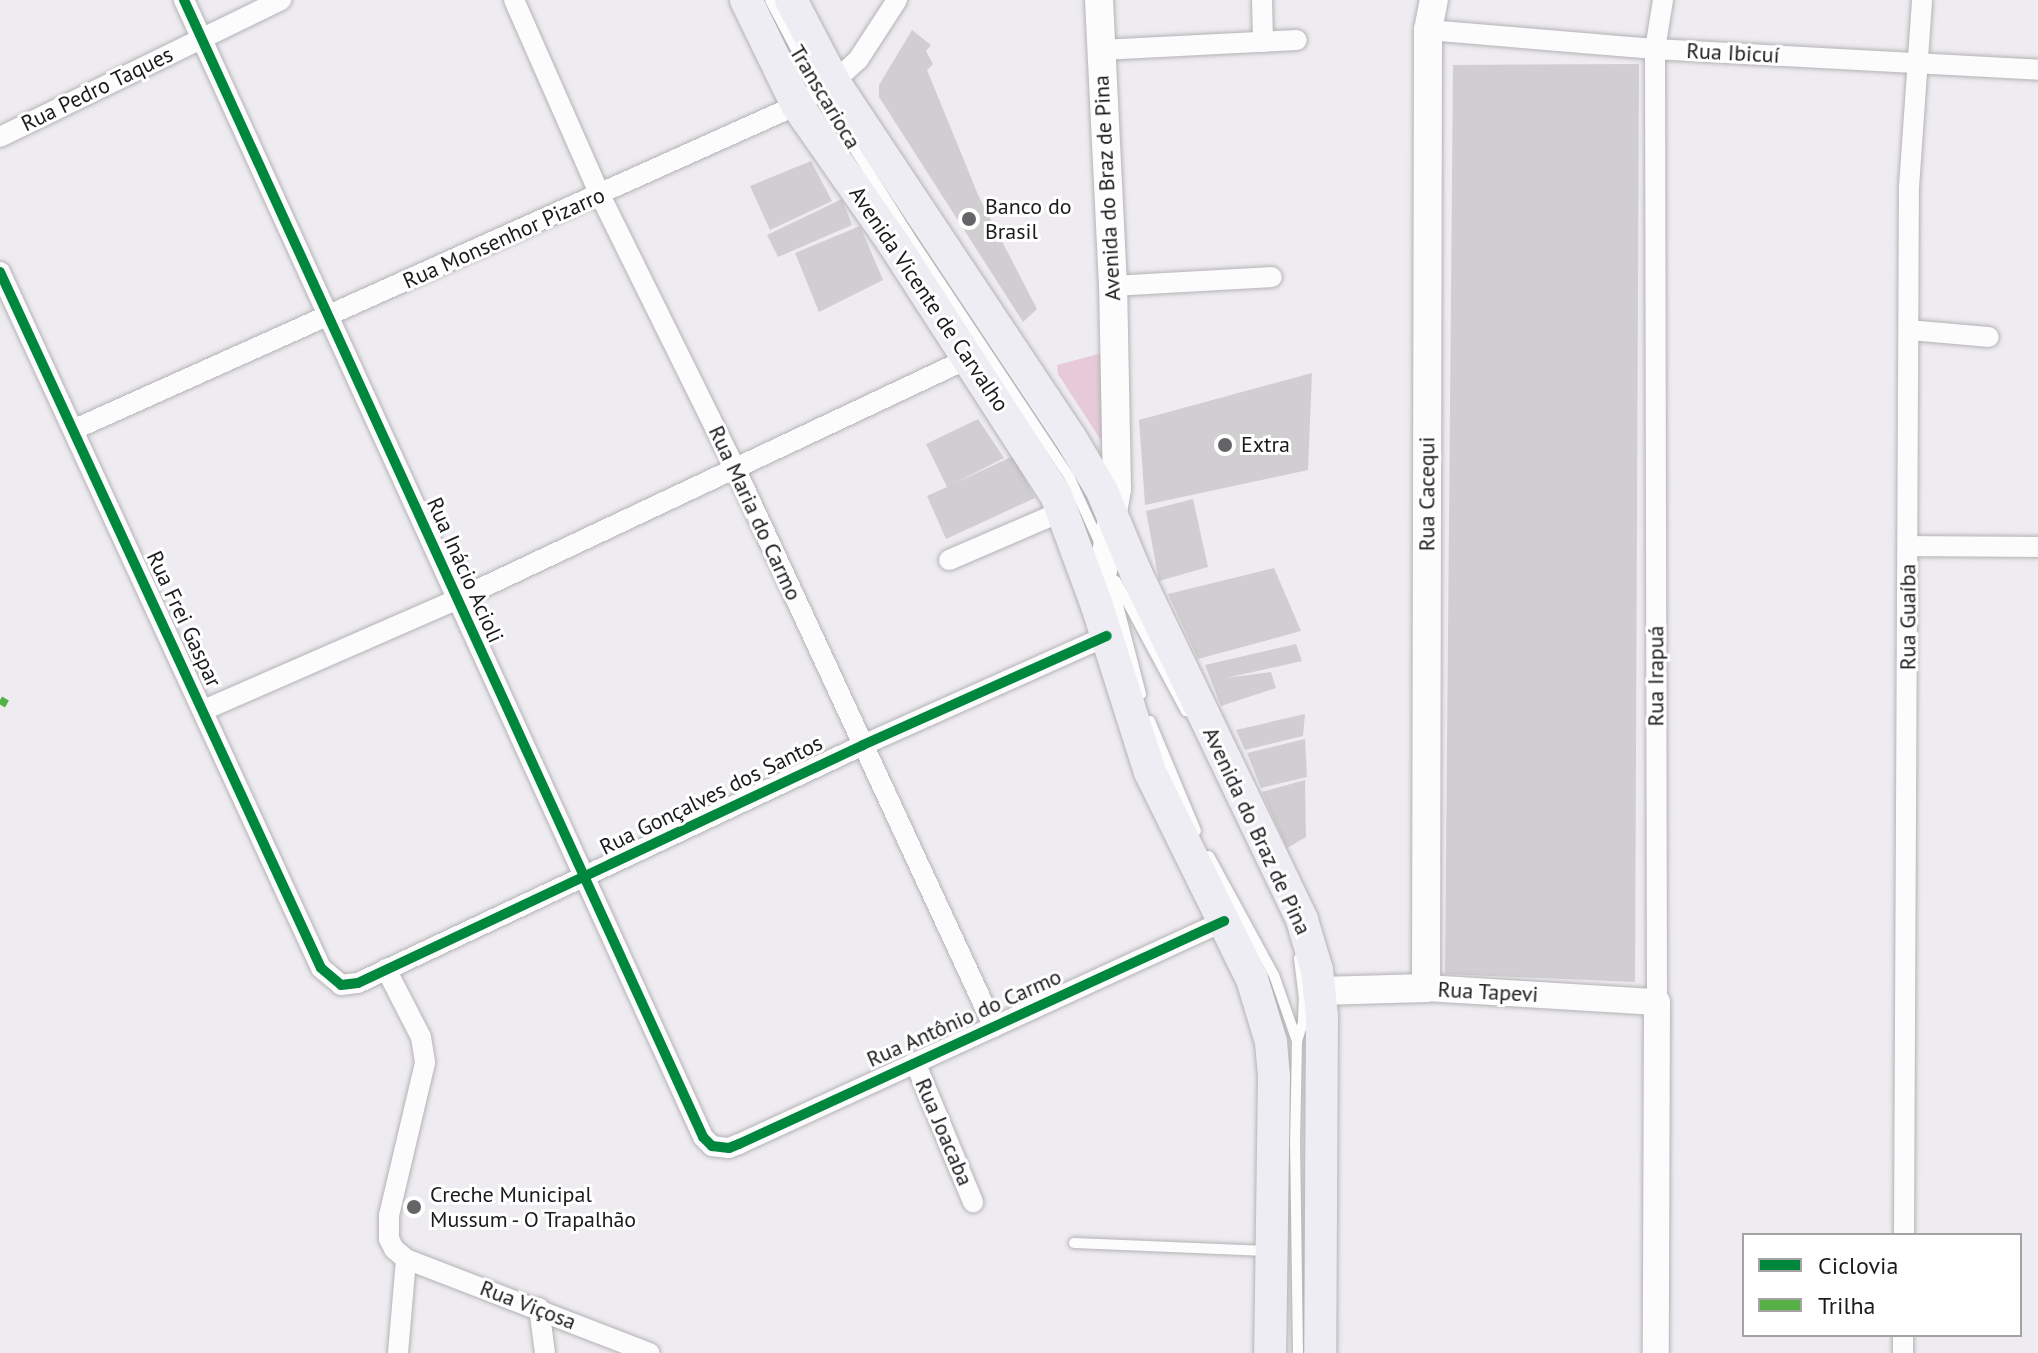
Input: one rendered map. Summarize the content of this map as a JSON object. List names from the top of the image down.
{
  "streets": {
    "main road": [
      "Avenida do Braz de Pina",
      "Avenida Vicente de Carvalho",
      "Rua Cacequi",
      "Rua Tapevi"
    ],
    "street": [
      "Rua Ibicuí",
      "Rua Pedro Taques",
      "Rua Monsenhor Pizarro",
      "Rua Maria do Carmo",
      "Rua Inácio Acioli",
      "Rua Guaíba",
      "Rua Frei Gaspar",
      "Rua Irapuá",
      "Rua Gonçalves dos Santos",
      "Rua Antônio do Carmo",
      "Rua Joacaba",
      "Rua Viçosa"
    ],
    "lane": ["Transcarioca"]
  },
  "crossings": [
    ["Rua Ibicuí", "Rua Cacequi"],
    ["Rua Ibicuí", "Rua Guaíba"],
    ["Rua Ibicuí", "Rua Irapuá"],
    ["Rua Pedro Taques", "Rua Inácio Acioli"],
    ["Transcarioca", "Avenida do Braz de Pina"],
    ["Transcarioca", "Rua Monsenhor Pizarro"],
    ["Transcarioca", "Avenida Vicente de Carvalho"],
    ["Avenida do Braz de Pina", "Avenida Vicente de Carvalho"],
    ["Avenida do Braz de Pina", "Rua Gonçalves dos Santos"],
    ["Avenida do Braz de Pina", "Rua Tapevi"],
    ["Rua Monsenhor Pizarro", "Avenida Vicente de Carvalho"],
    ["Rua Monsenhor Pizarro", "Rua Maria do Carmo"],
    ["Rua Monsenhor Pizarro", "Rua Inácio Acioli"],
    ["Rua Monsenhor Pizarro", "Rua Frei Gaspar"],
    ["Avenida Vicente de Carvalho", "Rua Gonçalves dos Santos"],
    ["Rua Cacequi", "Rua Tapevi"],
    ["Rua Maria do Carmo", "Rua Gonçalves dos Santos"],
    ["Rua Maria do Carmo", "Rua Antônio do Carmo"],
    ["Rua Inácio Acioli", "Rua Gonçalves dos Santos"],
    ["Rua Inácio Acioli", "Rua Antônio do Carmo"],
    ["Rua Frei Gaspar", "Rua Gonçalves dos Santos"],
    ["Rua Irapuá", "Rua Tapevi"],
    ["Rua Antônio do Carmo", "Rua Joacaba"]
  ],
  "places": ["Banco do Brasil", "Extra", "Creche Municipal Mussum - O Trapalhão"],
  "legend": ["Ciclovia", "Trilha"]
}
